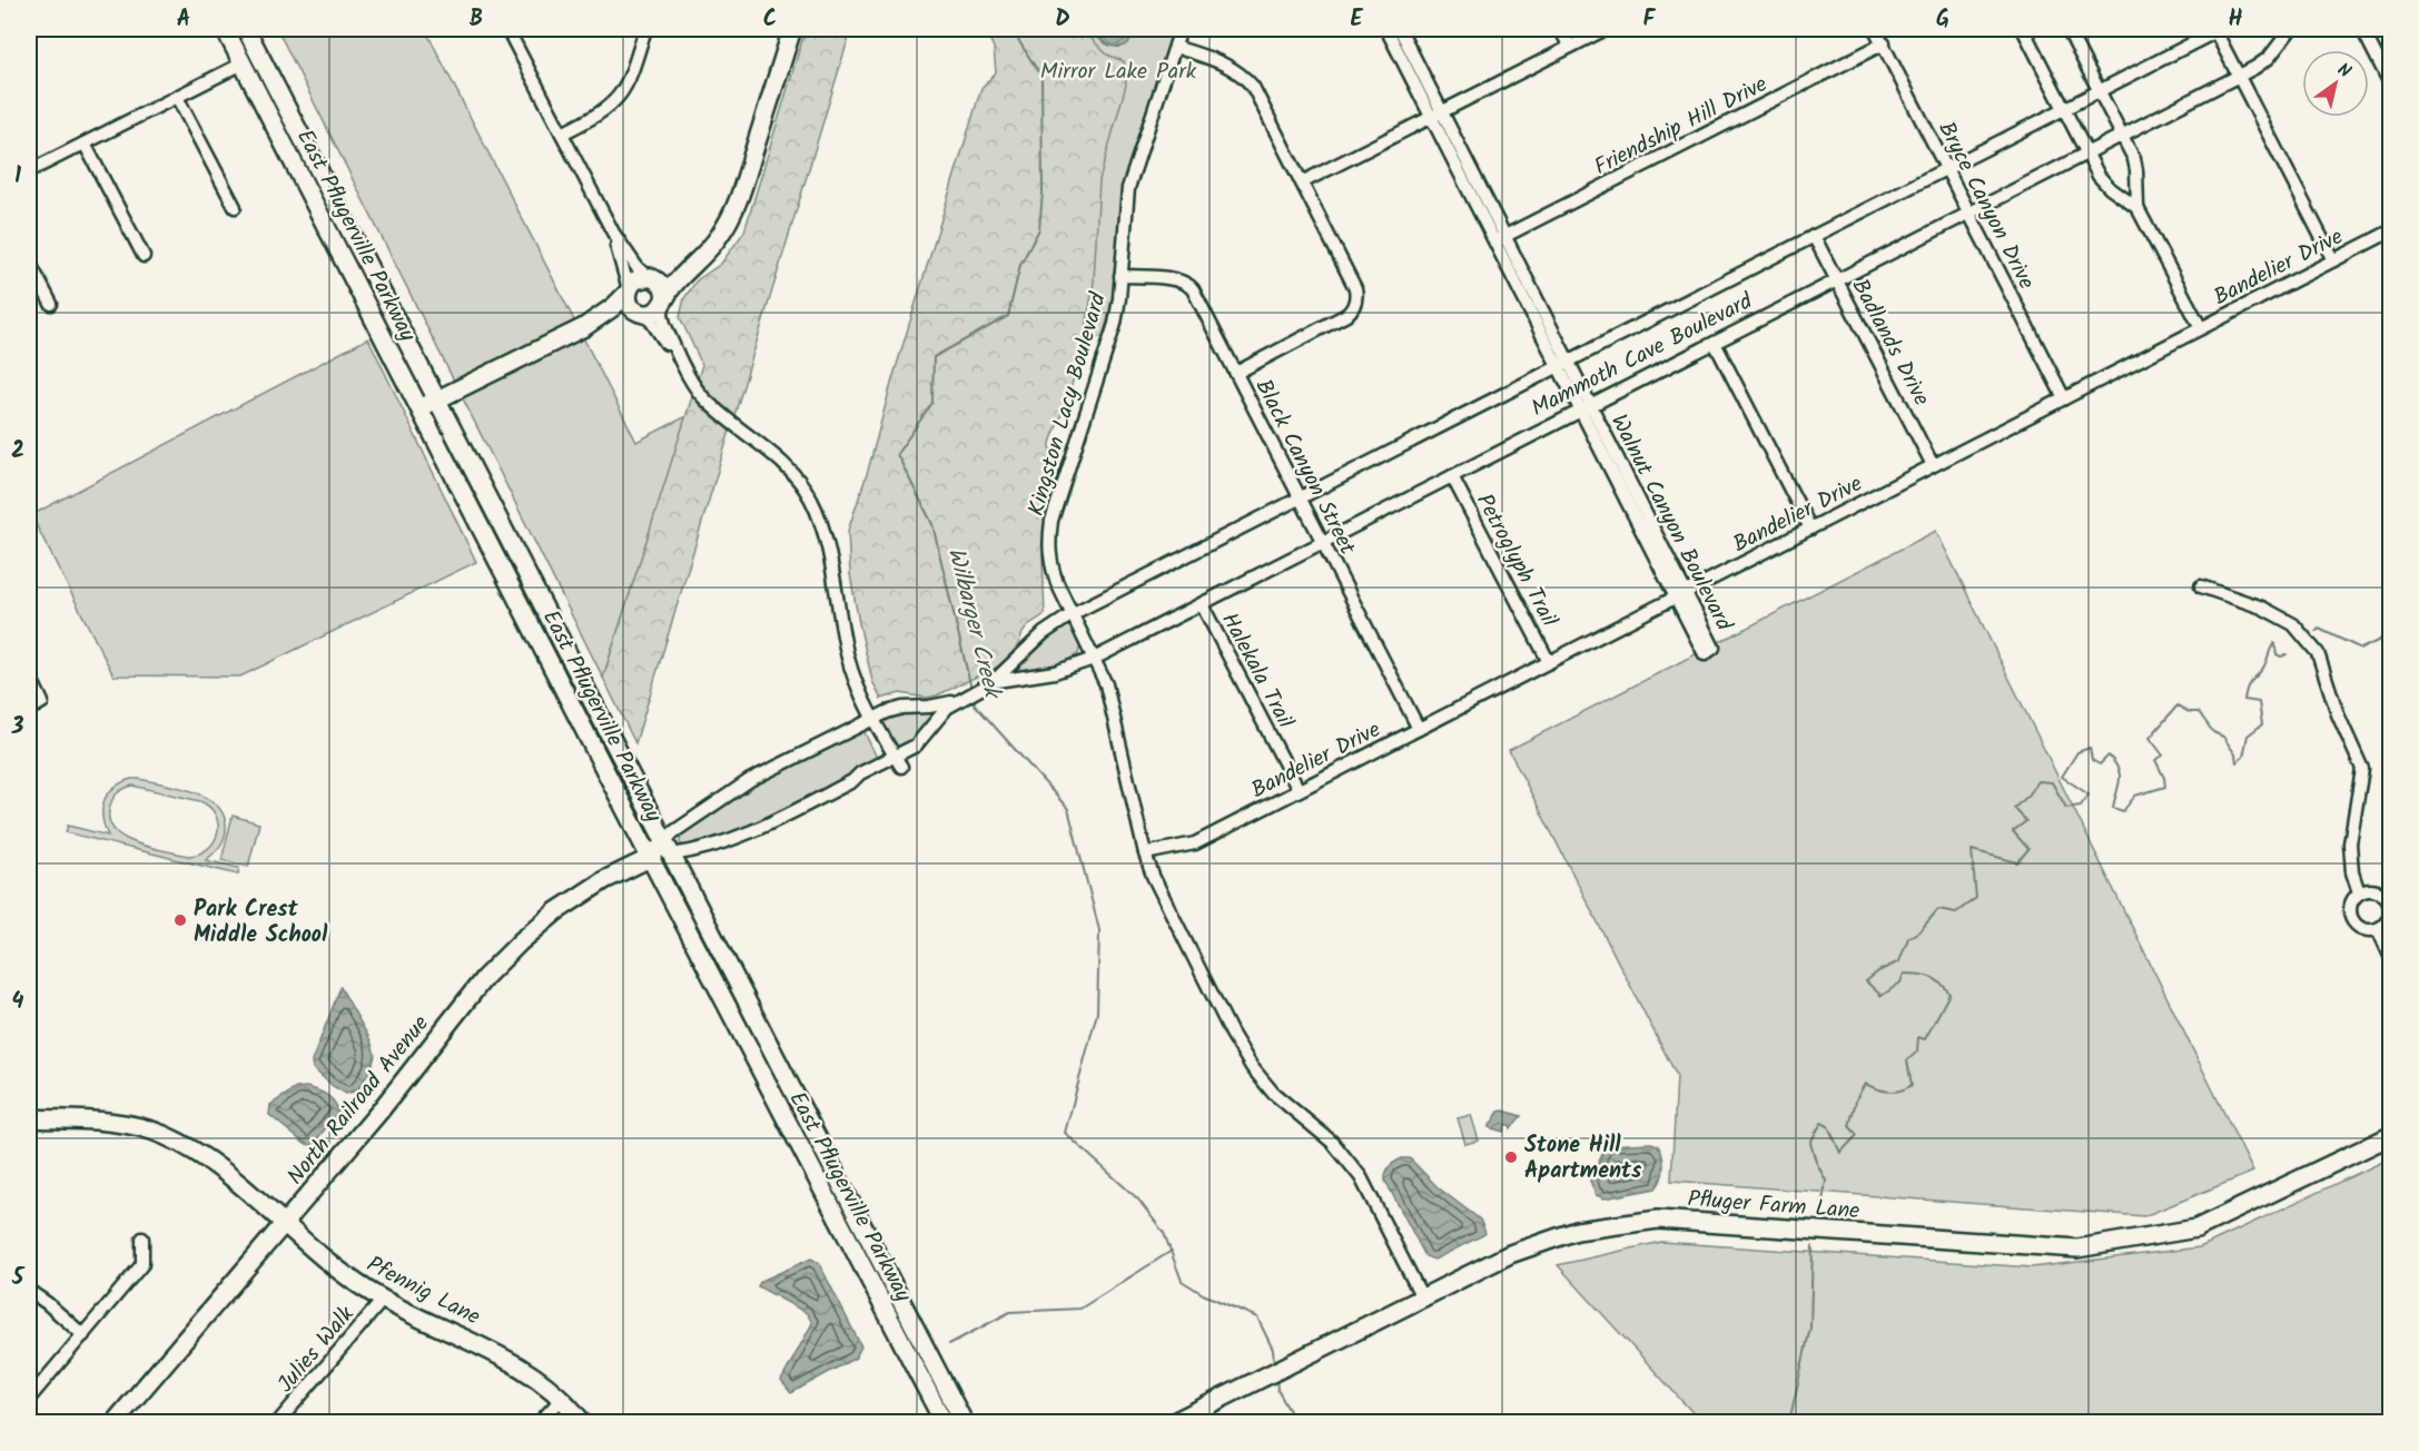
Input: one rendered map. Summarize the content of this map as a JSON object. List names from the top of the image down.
{
  "streets": {
    "street": [
      "Friendship Hill Drive",
      "Bryce Canyon Drive",
      "East Pflugerville Parkway",
      "Bandelier Drive",
      "Badlands Drive",
      "Mammoth Cave Boulevard",
      "Kingston Lacy Boulevard",
      "Black Canyon Street",
      "Walnut Canyon Boulevard",
      "Petroglyph Trail",
      "Halekala Trail",
      "North Railroad Avenue",
      "Pfluger Farm Lane",
      "Pfennig Lane",
      "Julies Walk"
    ]
  },
  "crossings": [
    ["Friendship Hill Drive", "Bryce Canyon Drive"],
    ["Friendship Hill Drive", "Walnut Canyon Boulevard"],
    ["Bryce Canyon Drive", "Bandelier Drive"],
    ["Bryce Canyon Drive", "Mammoth Cave Boulevard"],
    ["East Pflugerville Parkway", "Mammoth Cave Boulevard"],
    ["East Pflugerville Parkway", "North Railroad Avenue"],
    ["Bandelier Drive", "Badlands Drive"],
    ["Bandelier Drive", "Kingston Lacy Boulevard"],
    ["Bandelier Drive", "Black Canyon Street"],
    ["Bandelier Drive", "Walnut Canyon Boulevard"],
    ["Bandelier Drive", "Petroglyph Trail"],
    ["Bandelier Drive", "Halekala Trail"],
    ["Badlands Drive", "Mammoth Cave Boulevard"],
    ["Mammoth Cave Boulevard", "Kingston Lacy Boulevard"],
    ["Mammoth Cave Boulevard", "Black Canyon Street"],
    ["Mammoth Cave Boulevard", "Walnut Canyon Boulevard"],
    ["Mammoth Cave Boulevard", "Petroglyph Trail"],
    ["Mammoth Cave Boulevard", "Halekala Trail"],
    ["Mammoth Cave Boulevard", "North Railroad Avenue"],
    ["Kingston Lacy Boulevard", "Black Canyon Street"],
    ["Kingston Lacy Boulevard", "Pfluger Farm Lane"],
    ["North Railroad Avenue", "Pfennig Lane"],
    ["Pfennig Lane", "Julies Walk"]
  ],
  "water": ["Wilbarger Creek"],
  "parks": ["Mirror Lake Park"],
  "places": ["Park Crest Middle School", "Stone Hill Apartments"],
  "north": "top right",
  "grid": {
    "columns": [
      "A",
      "B",
      "C",
      "D",
      "E",
      "F",
      "G",
      "H"
    ],
    "rows": [
      "1",
      "2",
      "3",
      "4",
      "5"
    ]
  }
}
